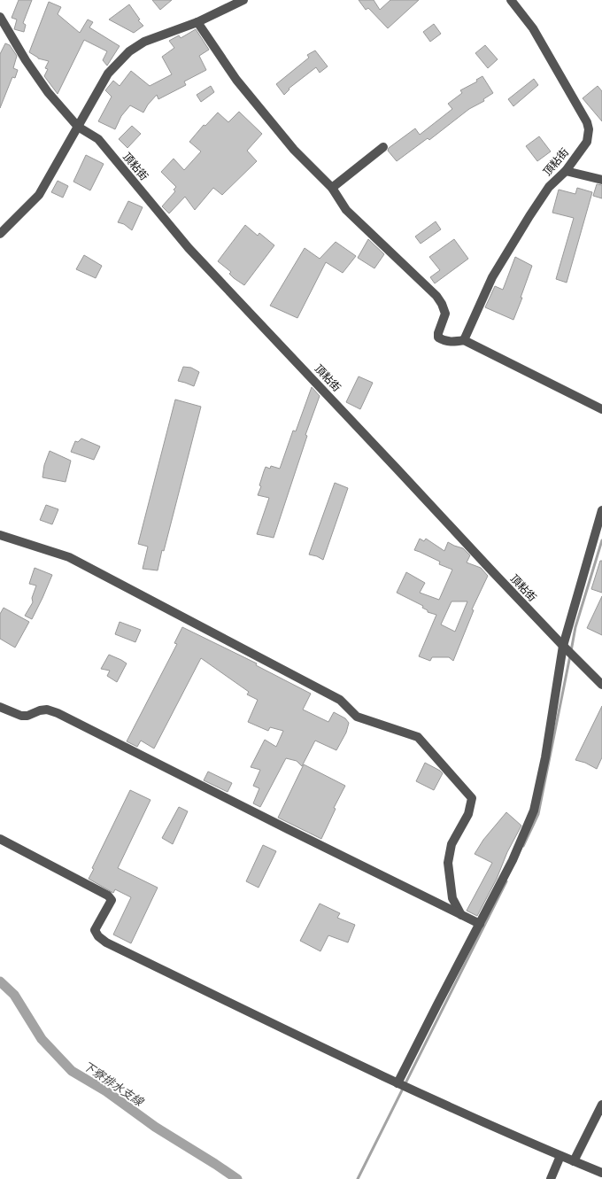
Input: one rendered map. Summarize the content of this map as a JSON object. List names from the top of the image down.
{
  "streets": {
    "street": ["頂粘街"]
  },
  "water": ["下寮排水支線"]
}
